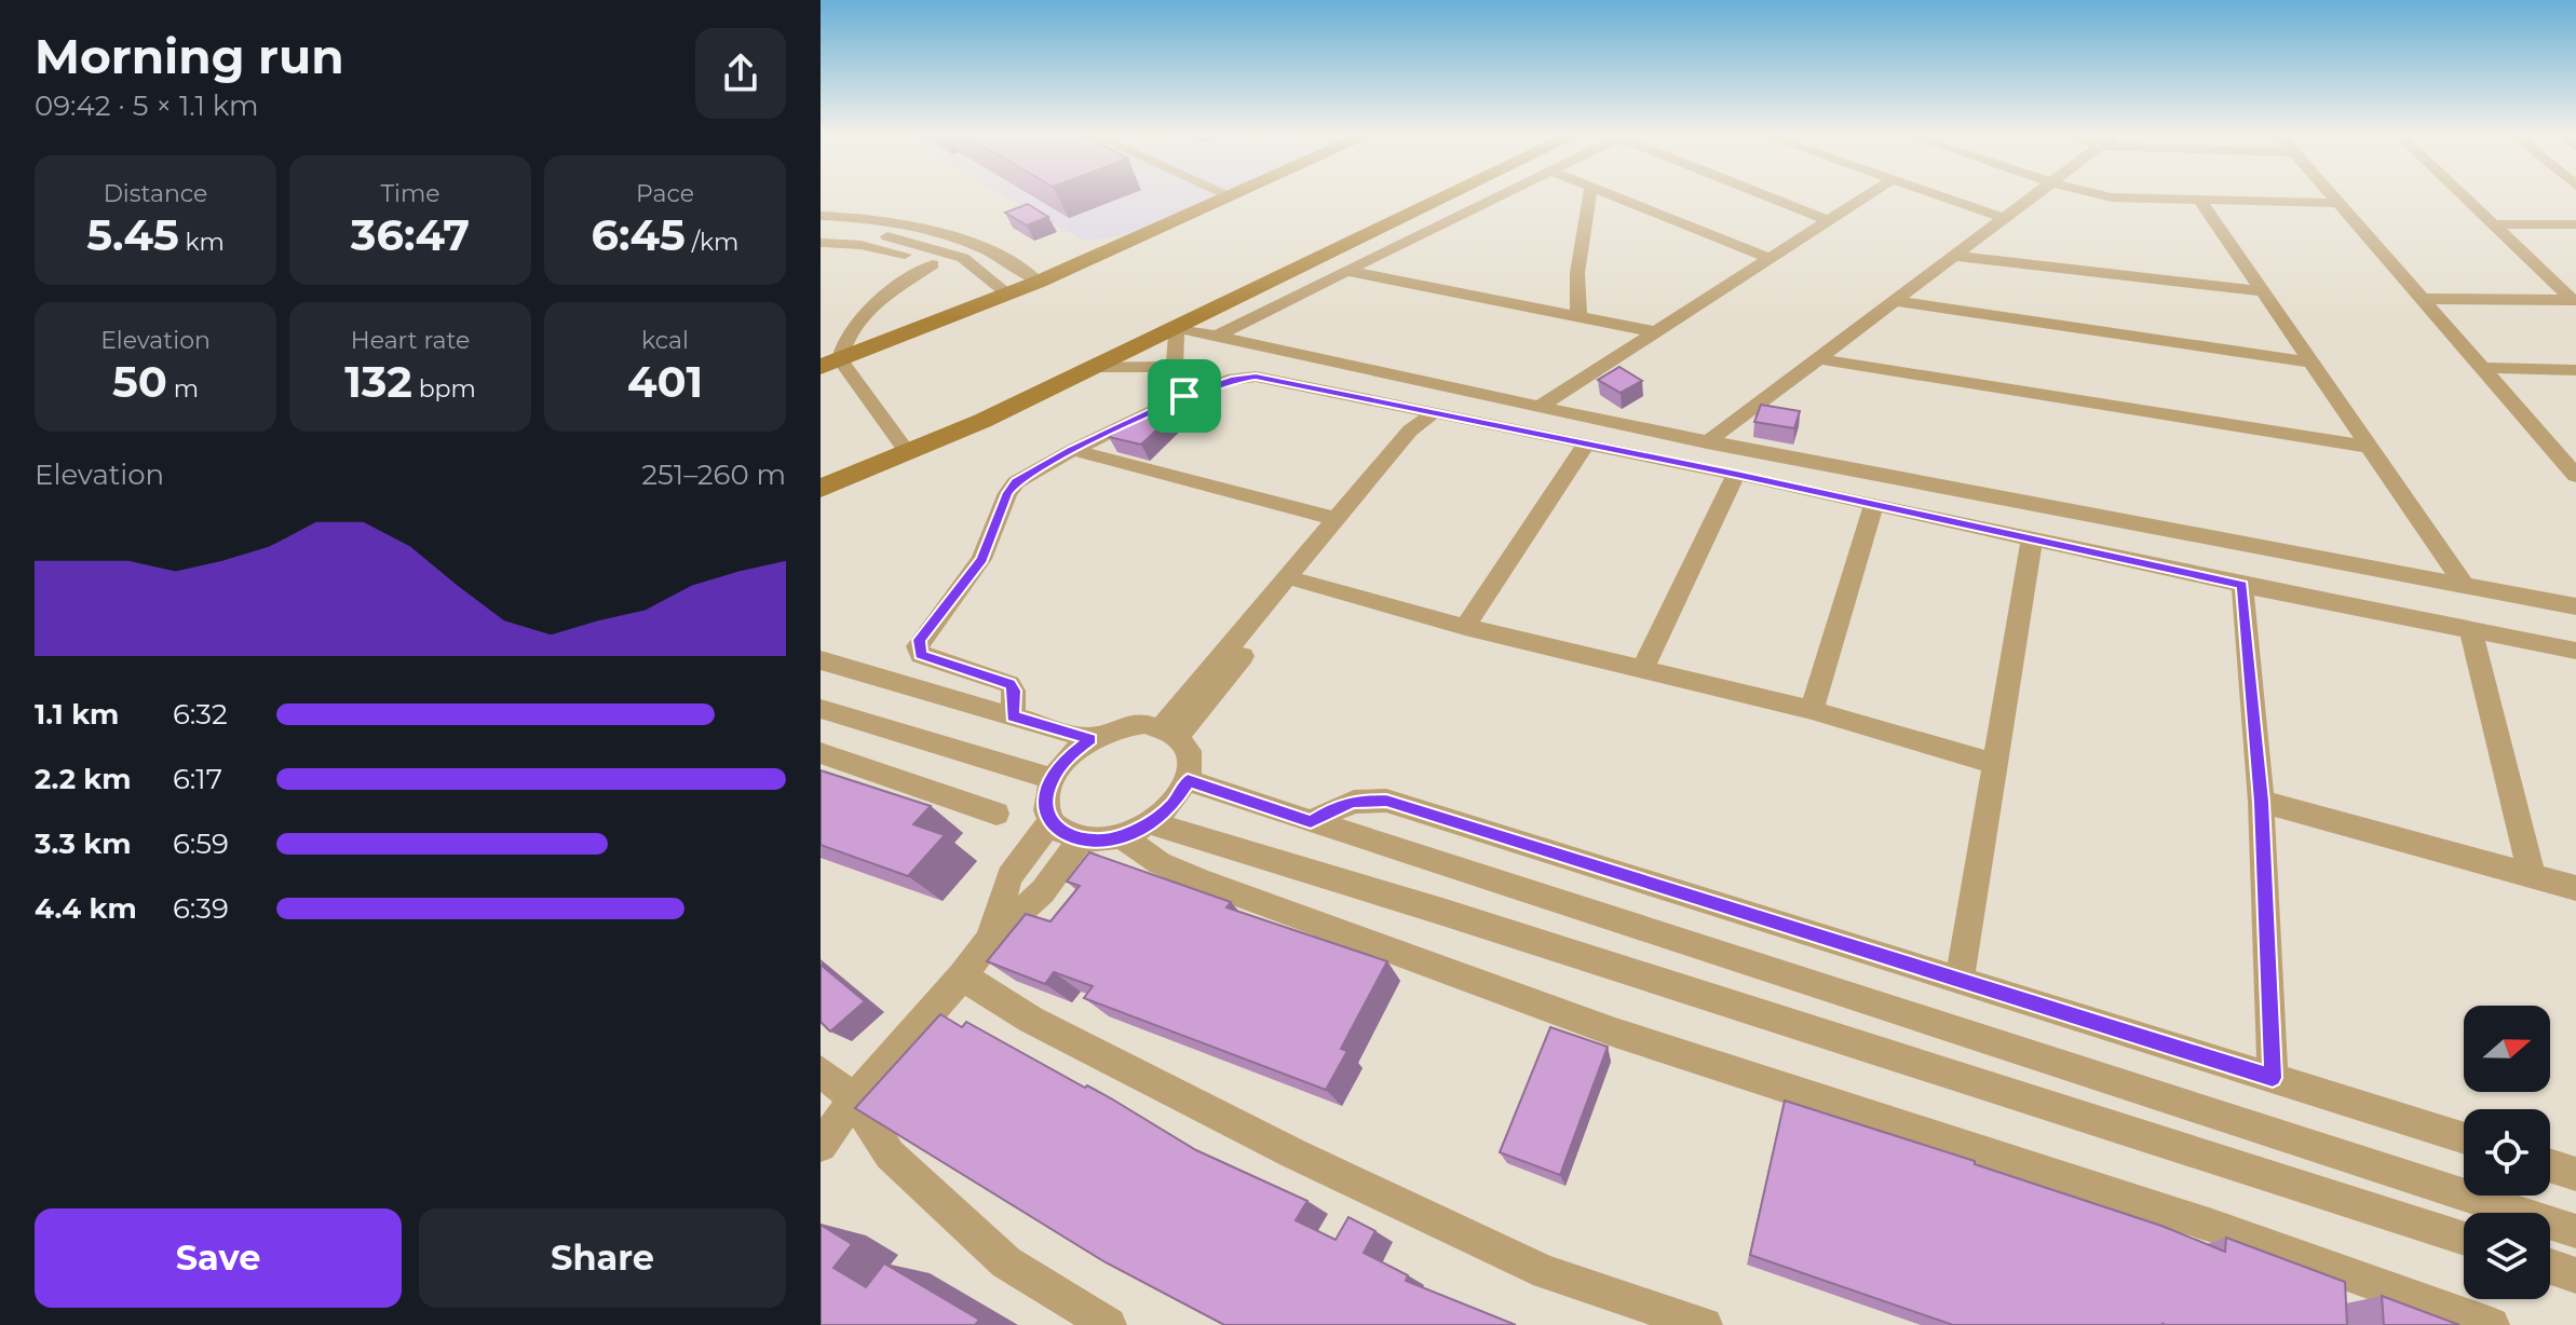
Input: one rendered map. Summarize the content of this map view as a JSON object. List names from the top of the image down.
{
  "north": "right",
  "page": {
    "heading": ["Morning run", "09:42 · 5 × 1.1 km"],
    "stats": [
      ["Distance", "5.45 km"],
      ["Time", "36:47"],
      ["Pace", "6:45 /km"],
      ["Elevation", "50 m"],
      ["Heart rate", "132 bpm"],
      ["kcal", "401"]
    ],
    "chart": ["Elevation", "251–260 m"],
    "list": [
      {
        "name": "1.1 km",
        "note": "6:32"
      },
      {
        "name": "2.2 km",
        "note": "6:17"
      },
      {
        "name": "3.3 km",
        "note": "6:59"
      },
      {
        "name": "4.4 km",
        "note": "6:39"
      }
    ],
    "buttons": ["Save", "Share"]
  }
}
